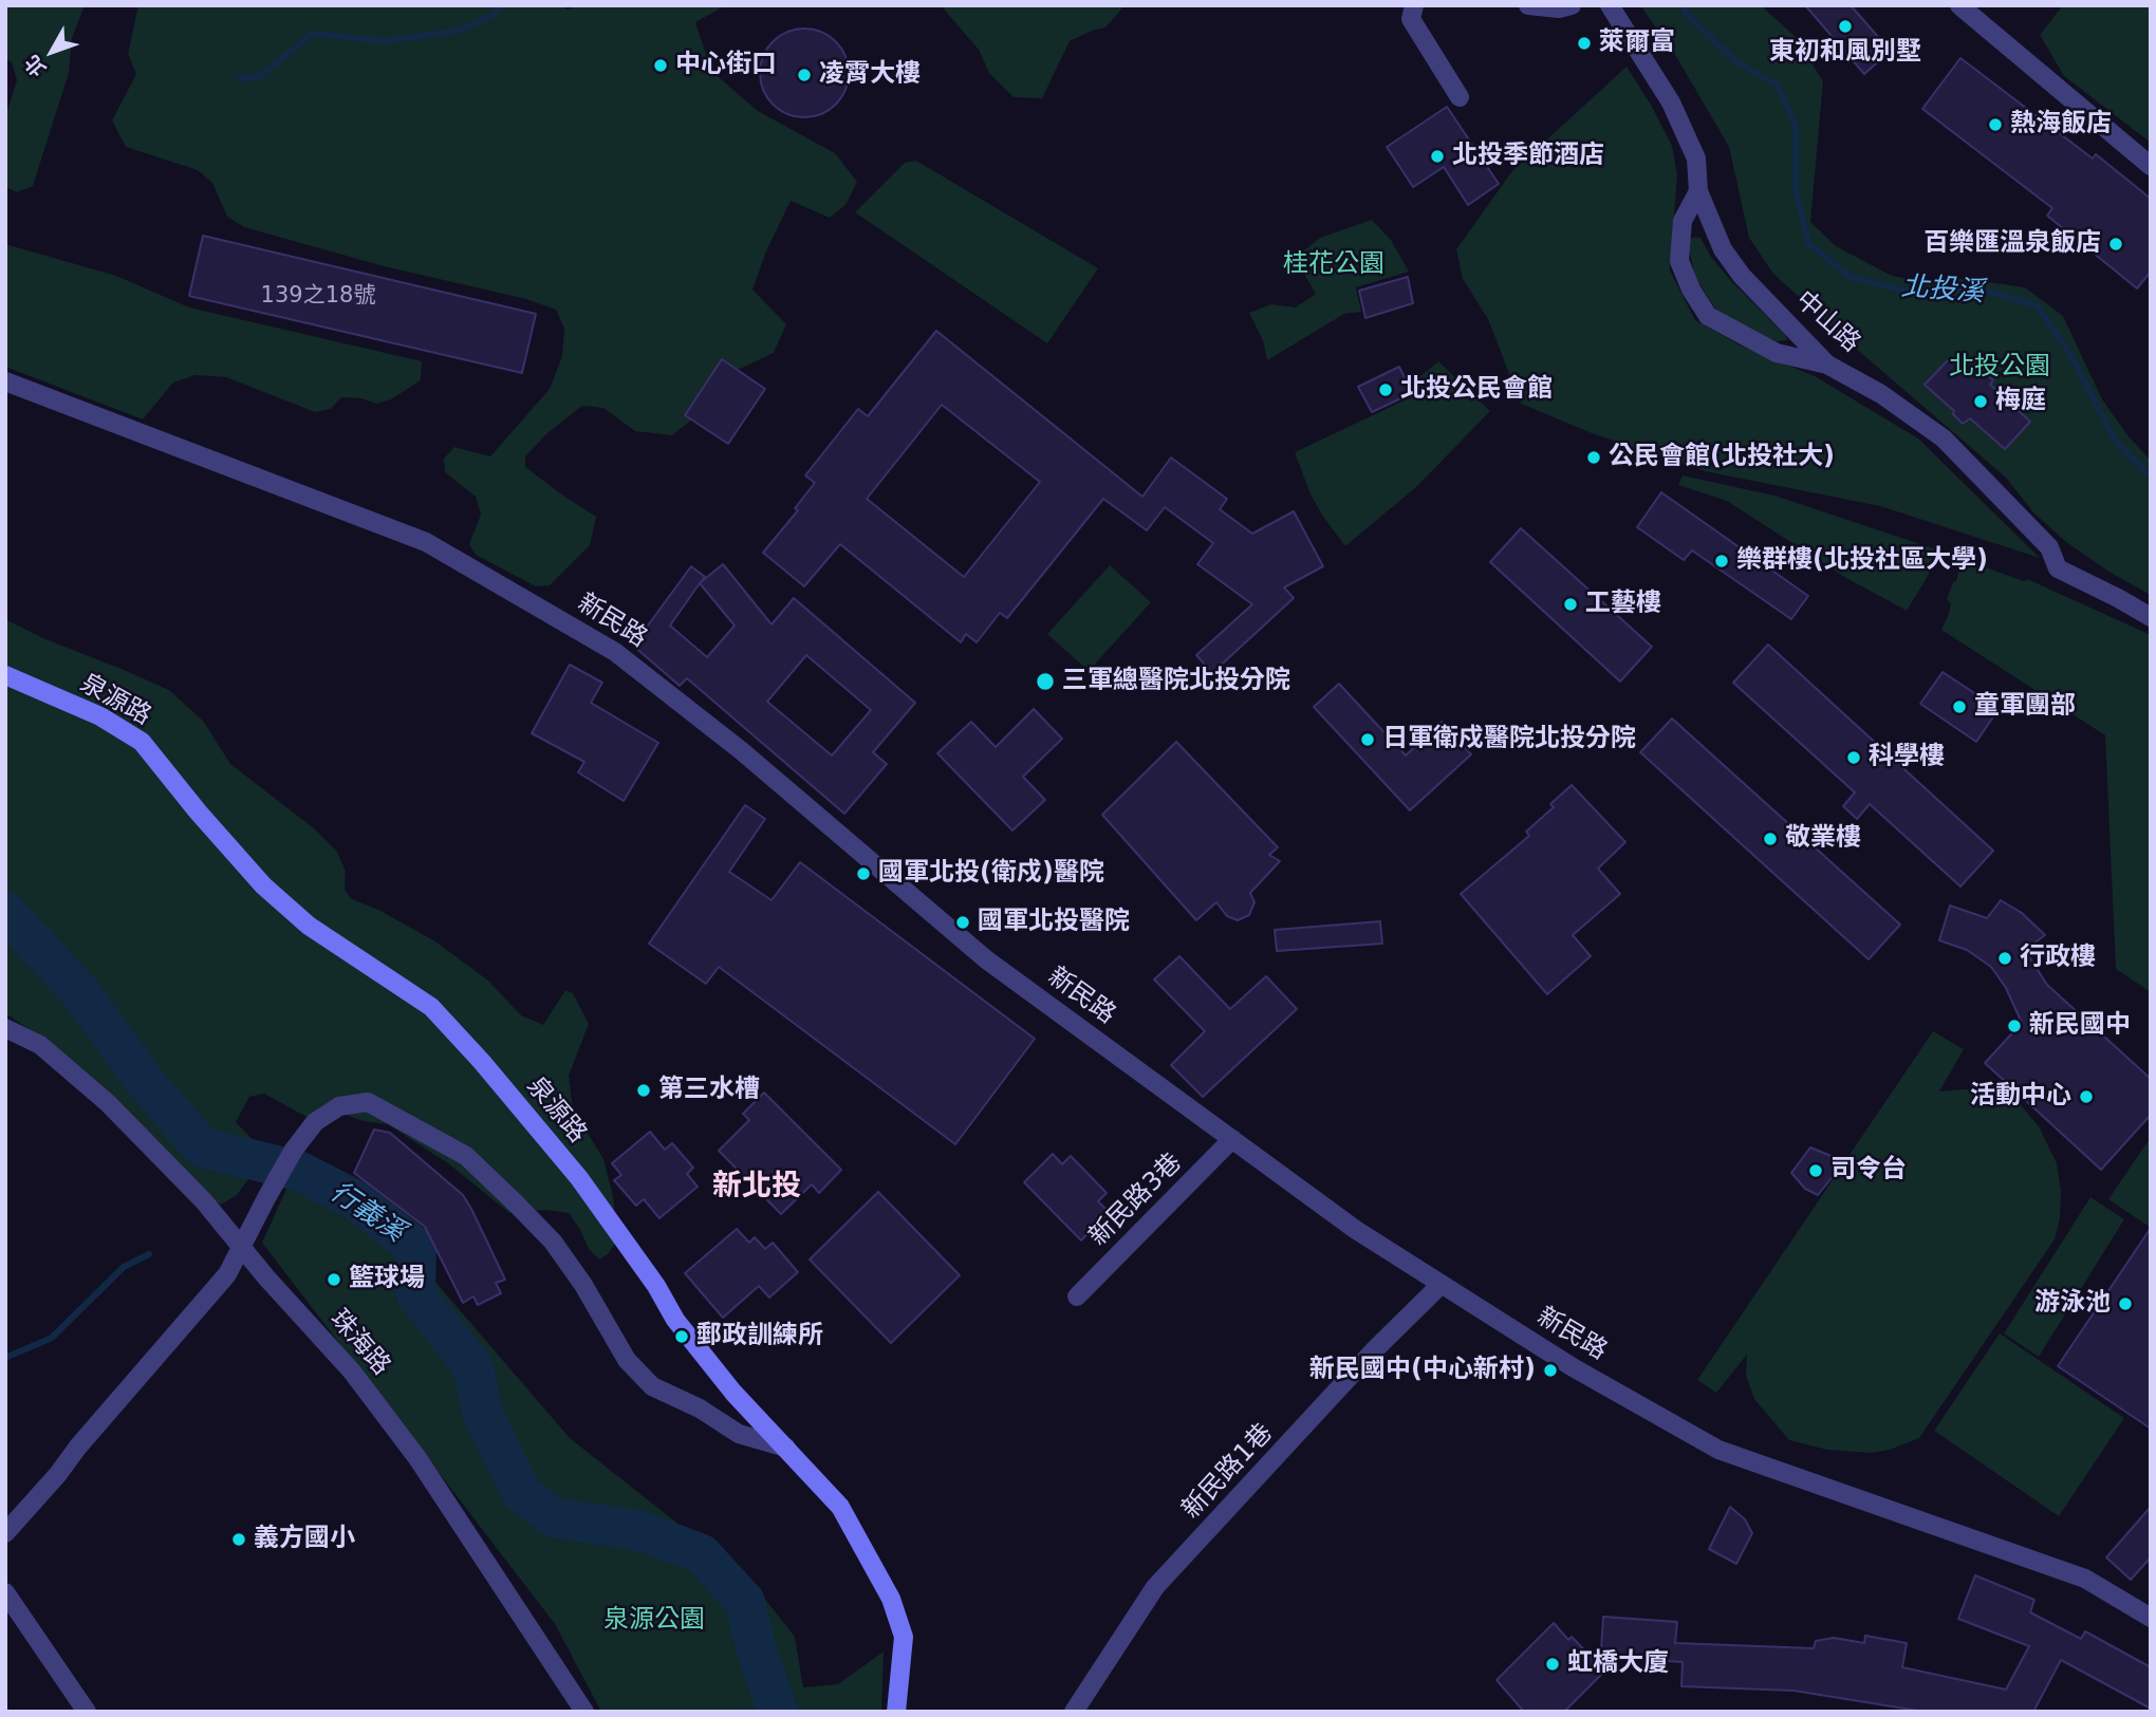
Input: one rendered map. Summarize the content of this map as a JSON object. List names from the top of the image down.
{
  "streets": {
    "street": [
      "中山路",
      "新民路",
      "泉源路",
      "新民路3巷",
      "珠海路",
      "新民路1巷"
    ]
  },
  "crossings": [
    ["新民路", "新民路3巷"],
    ["新民路", "新民路1巷"]
  ],
  "districts": ["新北投"],
  "water": ["北投溪", "行義溪"],
  "parks": ["桂花公園", "北投公園", "泉源公園"],
  "places": [
    "東初和風別墅",
    "萊爾富",
    "中心街口",
    "凌霄大樓",
    "熱海飯店",
    "北投季節酒店",
    "百樂匯溫泉飯店",
    "北投公民會館",
    "梅庭",
    "公民會館(北投社大)",
    "樂群樓(北投社區大學)",
    "工藝樓",
    "三軍總醫院北投分院",
    "童軍團部",
    "日軍衛戍醫院北投分院",
    "科學樓",
    "敬業樓",
    "國軍北投(衛戍)醫院",
    "國軍北投醫院",
    "行政樓",
    "新民國中",
    "第三水槽",
    "活動中心",
    "司令台",
    "籃球場",
    "游泳池",
    "郵政訓練所",
    "新民國中(中心新村)",
    "義方國小",
    "虹橋大廈"
  ],
  "house_numbers": ["139之18號"],
  "north": "bottom left"
}
